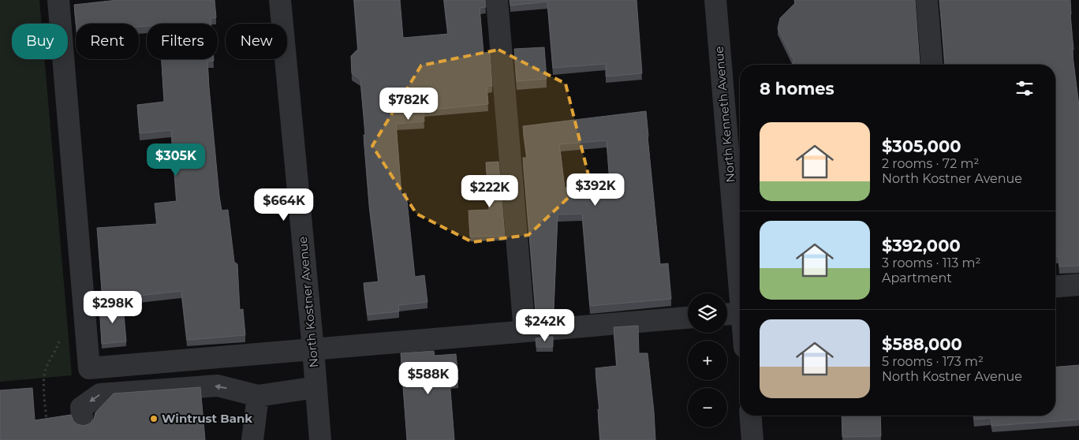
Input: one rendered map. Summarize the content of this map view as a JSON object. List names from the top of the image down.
{
  "streets": {
    "street": ["North Kenneth Avenue", "North Kostner Avenue"]
  },
  "places": ["Wintrust Bank"],
  "page": {
    "chip": [
      "Buy",
      "Rent",
      "Filters",
      "New"
    ],
    "heading": "8 homes",
    "price": [
      "$782K",
      "$305K",
      "$392K",
      "$222K",
      "$664K",
      "$298K",
      "$242K",
      "$588K"
    ],
    "list": [
      {
        "name": "$305,000",
        "note": "2 rooms · 72 m² · North Kostner Avenue"
      },
      {
        "name": "$392,000",
        "note": "3 rooms · 113 m² · Apartment"
      },
      {
        "name": "$588,000",
        "note": "5 rooms · 173 m² · North Kostner Avenue"
      }
    ],
    "map_buttons": ["+", "−"]
  }
}
